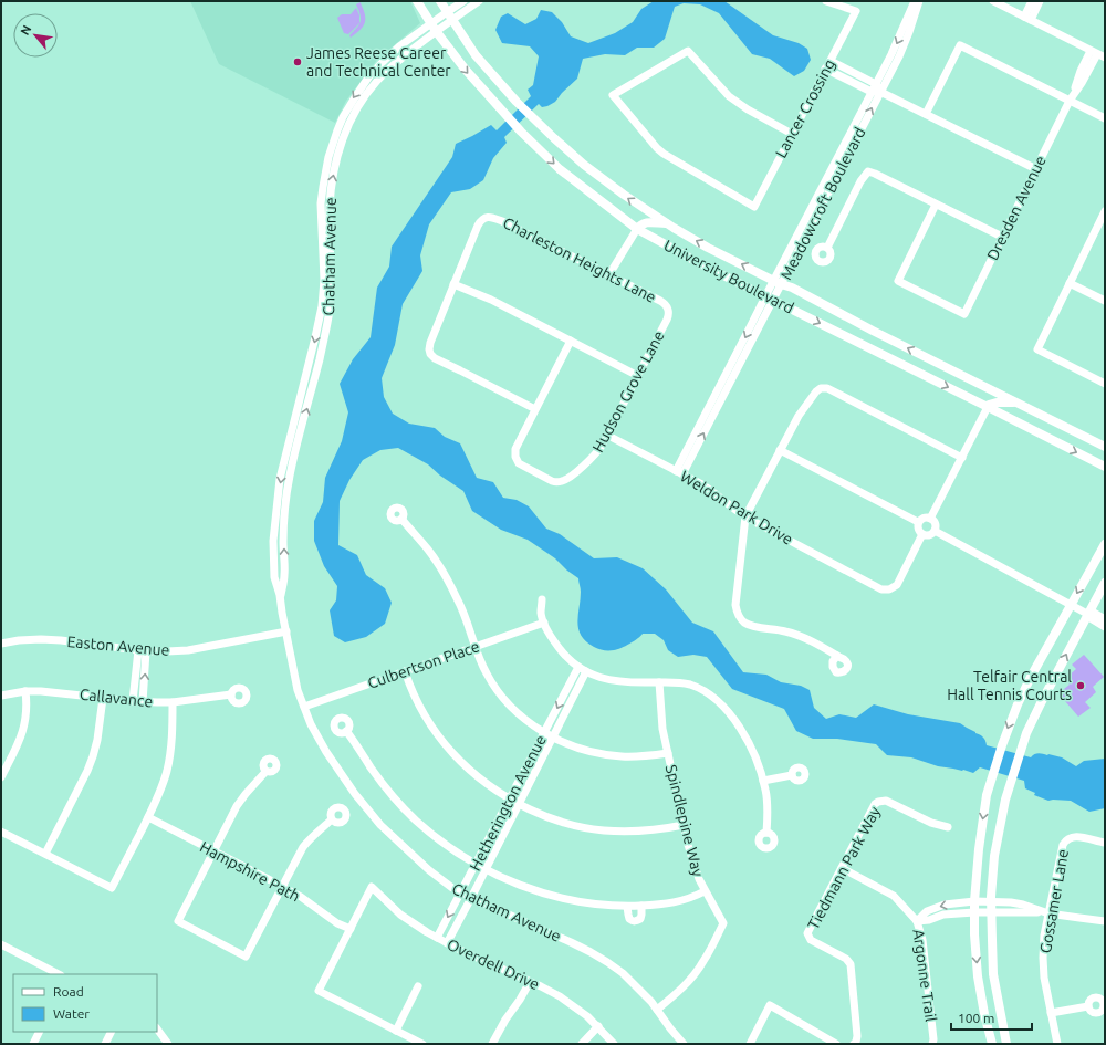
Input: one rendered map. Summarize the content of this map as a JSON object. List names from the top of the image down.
{
  "streets": {
    "main road": ["University Boulevard"],
    "street": [
      "Lancer Crossing",
      "Meadowcroft Boulevard",
      "Dresden Avenue",
      "Chatham Avenue",
      "Charleston Heights Lane",
      "Hudson Grove Lane",
      "Weldon Park Drive",
      "Easton Avenue",
      "Culbertson Place",
      "Callavance",
      "Hetherington Avenue",
      "Spindlepine Way",
      "Tiedmann Park Way",
      "Hampshire Path",
      "Gossamer Lane",
      "Overdell Drive",
      "Argonne Trail"
    ]
  },
  "crossings": [
    ["Meadowcroft Boulevard", "University Boulevard"],
    ["Meadowcroft Boulevard", "Weldon Park Drive"],
    ["Chatham Avenue", "University Boulevard"],
    ["Chatham Avenue", "Easton Avenue"],
    ["Chatham Avenue", "Culbertson Place"],
    ["Chatham Avenue", "Hetherington Avenue"],
    ["Chatham Avenue", "Spindlepine Way"],
    ["Charleston Heights Lane", "Hudson Grove Lane"],
    ["Hudson Grove Lane", "Weldon Park Drive"],
    ["Hetherington Avenue", "Overdell Drive"],
    ["Tiedmann Park Way", "Argonne Trail"],
    ["Hampshire Path", "Overdell Drive"]
  ],
  "places": ["James Reese Career and Technical Center", "Telfair Central Hall Tennis Courts"],
  "legend": ["Road", "Water"],
  "scale_bar": "100 m",
  "north": "top left"
}
